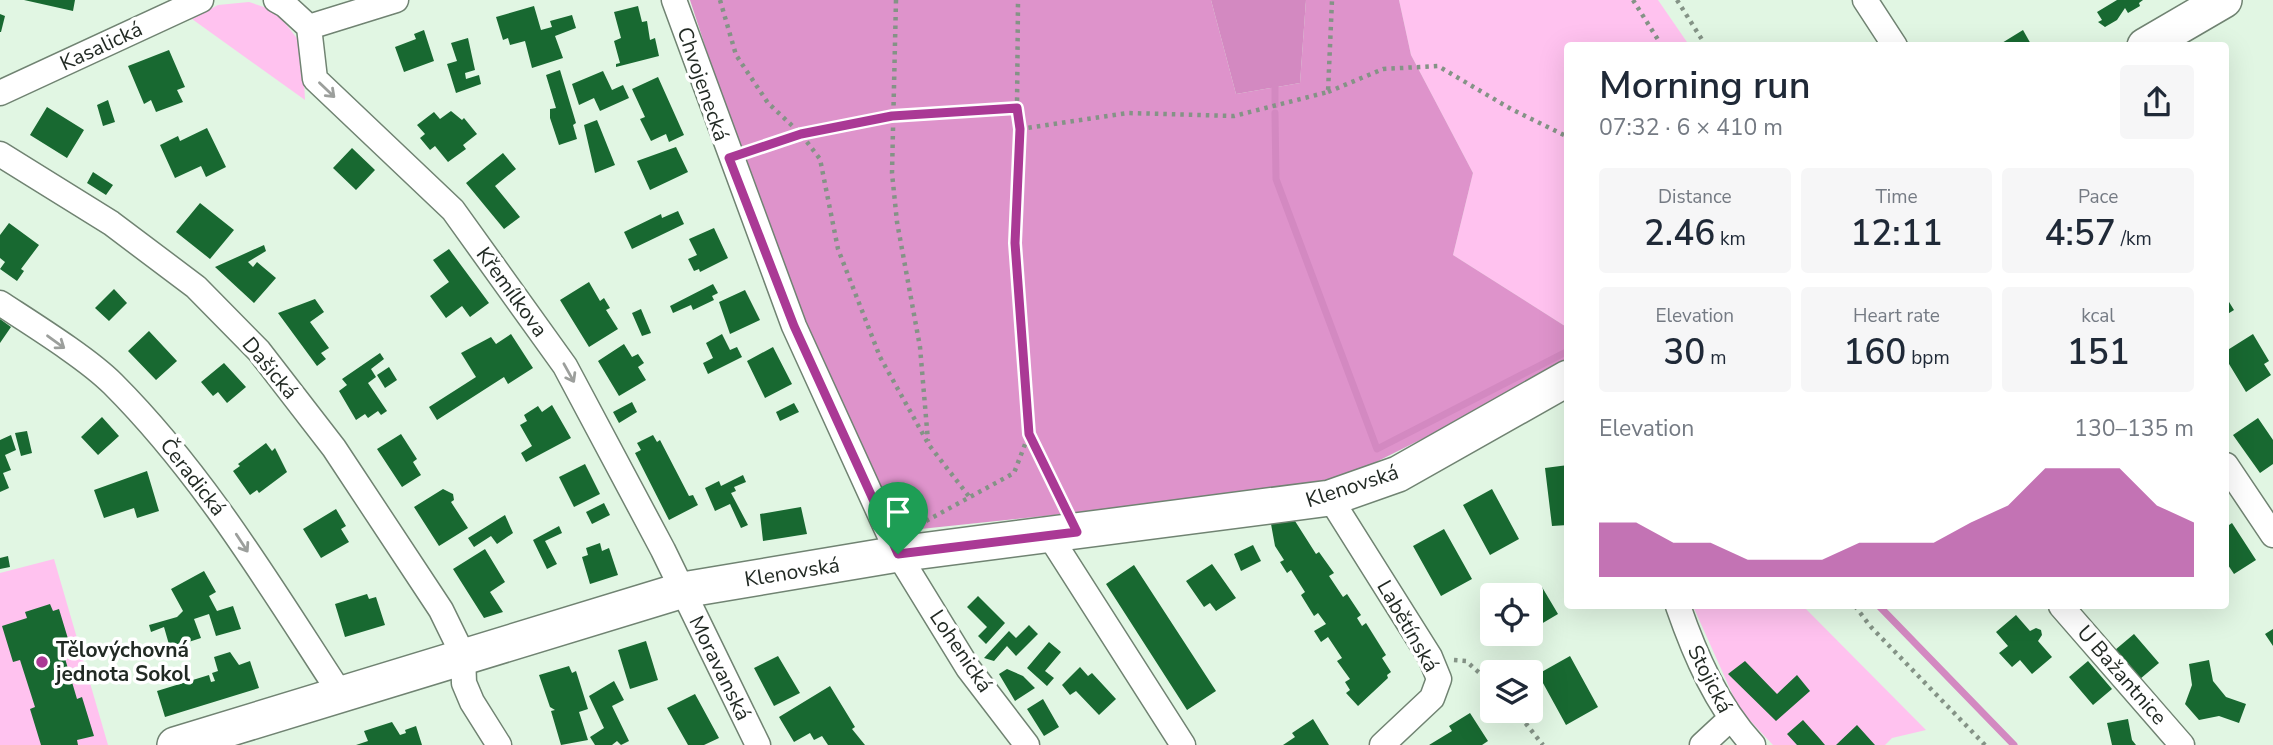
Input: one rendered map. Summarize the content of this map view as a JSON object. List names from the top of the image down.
{
  "streets": {
    "street": [
      "Kasalická",
      "Chvojenecká",
      "Křemílkova",
      "Dašická",
      "Čeradická",
      "Klenovská",
      "Labětínská",
      "Lohenická",
      "Moravanská",
      "U Bažantnice",
      "Stojická"
    ]
  },
  "crossings": [
    ["Chvojenecká", "Klenovská"],
    ["Chvojenecká", "Lohenická"],
    ["Křemílkova", "Klenovská"],
    ["Křemílkova", "Moravanská"],
    ["Dašická", "Klenovská"],
    ["Čeradická", "Klenovská"],
    ["Klenovská", "Labětínská"],
    ["Klenovská", "Lohenická"],
    ["Klenovská", "Moravanská"]
  ],
  "one_way": ["Křemílkova", "Čeradická"],
  "places": ["Tělovýchovná jednota Sokol"],
  "page": {
    "heading": ["Morning run", "07:32 · 6 × 410 m"],
    "stats": [
      ["Distance", "2.46 km"],
      ["Time", "12:11"],
      ["Pace", "4:57 /km"],
      ["Elevation", "30 m"],
      ["Heart rate", "160 bpm"],
      ["kcal", "151"]
    ],
    "chart": ["Elevation", "130–135 m"]
  }
}
